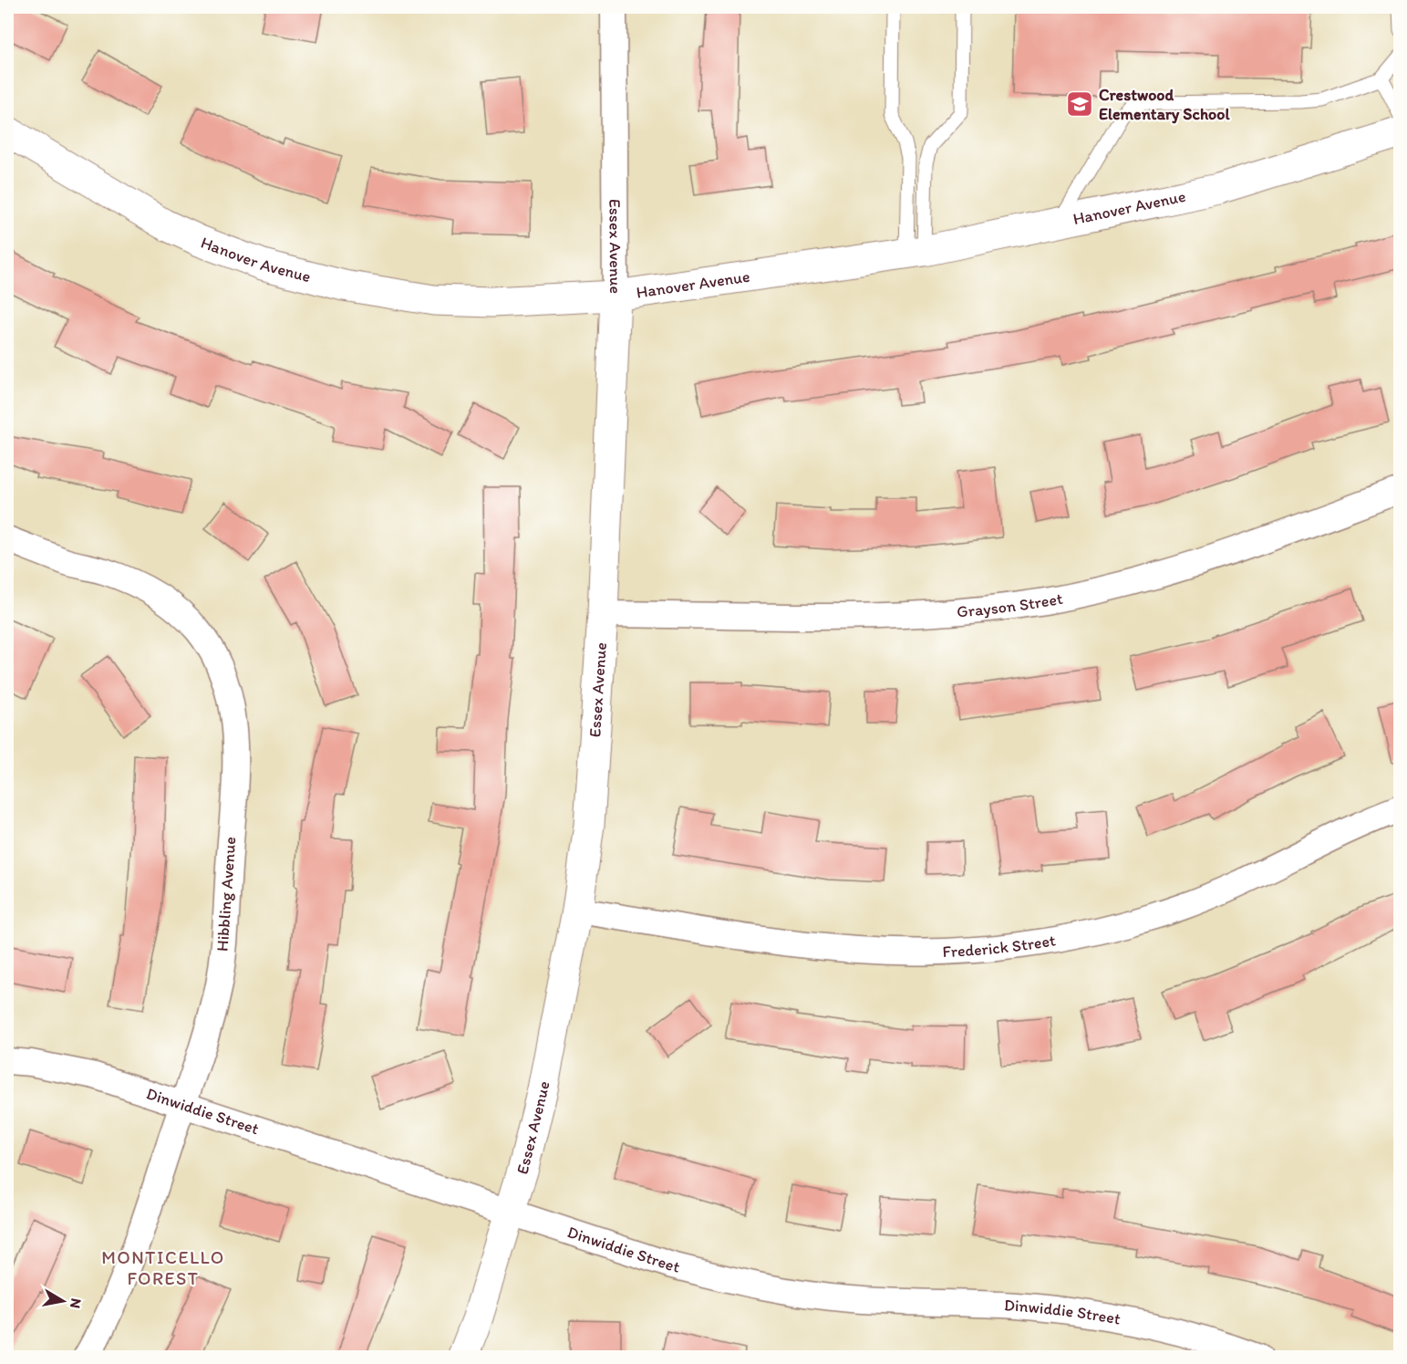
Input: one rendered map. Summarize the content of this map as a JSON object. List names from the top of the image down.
{
  "streets": {
    "street": [
      "Hanover Avenue",
      "Essex Avenue",
      "Grayson Street",
      "Hibbling Avenue",
      "Frederick Street",
      "Dinwiddie Street"
    ]
  },
  "crossings": [
    ["Hanover Avenue", "Essex Avenue"],
    ["Essex Avenue", "Grayson Street"],
    ["Essex Avenue", "Frederick Street"],
    ["Essex Avenue", "Dinwiddie Street"],
    ["Hibbling Avenue", "Dinwiddie Street"]
  ],
  "districts": ["MONTICELLO FOREST"],
  "places": {
    "school or university": ["Crestwood Elementary School"]
  },
  "north": "right"
}
